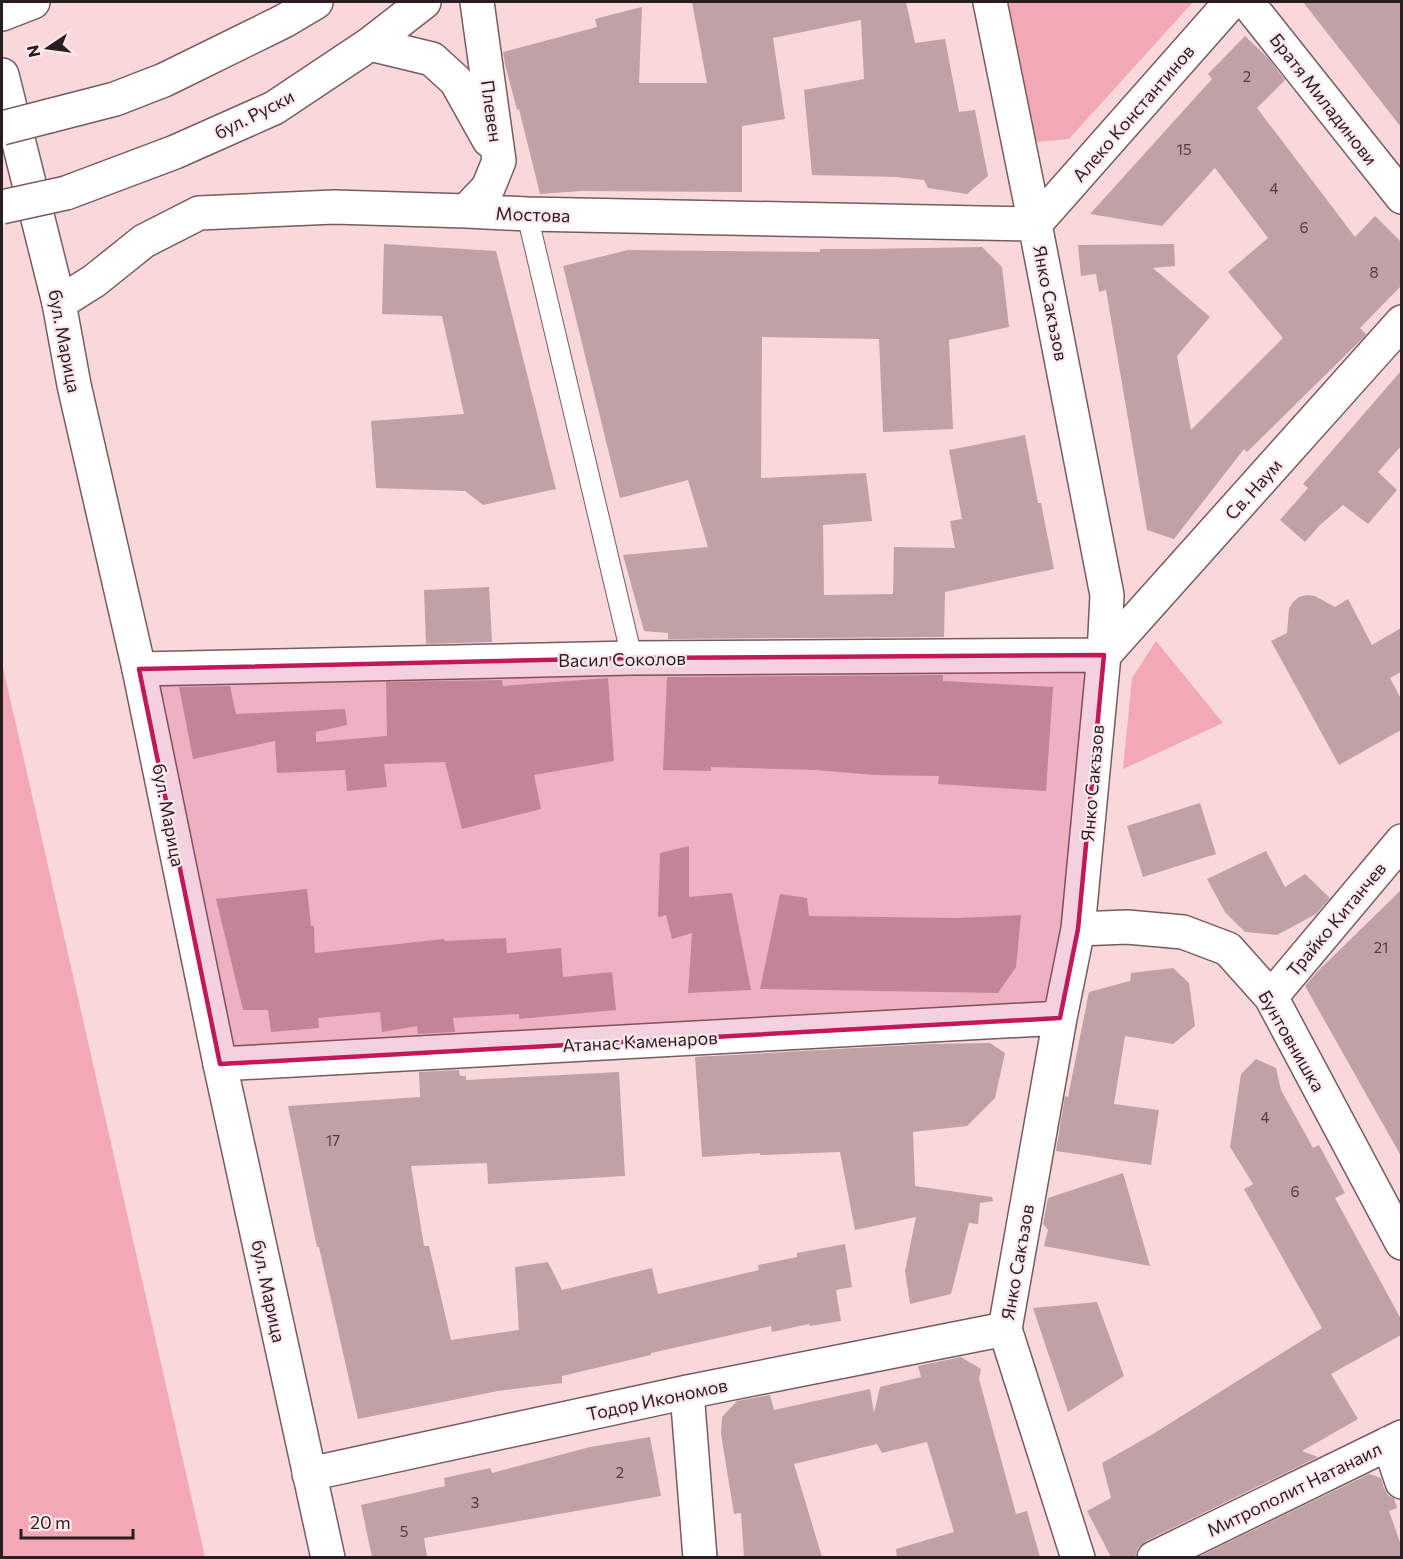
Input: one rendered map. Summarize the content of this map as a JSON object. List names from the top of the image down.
{
  "streets": {
    "street": [
      "Братя Миладинови",
      "Плевен",
      "Алеко Константинов",
      "бул. Руски",
      "Мостова",
      "Янко Сакъзов",
      "бул. Марица",
      "Св. Наум",
      "Васил Соколов",
      "Трайко Китанчев",
      "Атанас Каменаров",
      "Бунтовнишка",
      "Тодор Икономов",
      "Митрополит Натанаил"
    ]
  },
  "crossings": [
    ["Плевен", "Мостова"],
    ["Алеко Константинов", "Мостова"],
    ["Алеко Константинов", "Янко Сакъзов"],
    ["Мостова", "Янко Сакъзов"],
    ["Мостова", "бул. Марица"],
    ["Янко Сакъзов", "Св. Наум"],
    ["Янко Сакъзов", "Васил Соколов"],
    ["Янко Сакъзов", "Атанас Каменаров"],
    ["Янко Сакъзов", "Бунтовнишка"],
    ["Янко Сакъзов", "Тодор Икономов"],
    ["бул. Марица", "Васил Соколов"],
    ["бул. Марица", "Атанас Каменаров"],
    ["бул. Марица", "Тодор Икономов"],
    ["Св. Наум", "Васил Соколов"],
    ["Трайко Китанчев", "Бунтовнишка"]
  ],
  "house_numbers": [
    "2",
    "15",
    "4",
    "6",
    "8",
    "21",
    "4",
    "17",
    "6",
    "2",
    "3",
    "5"
  ],
  "scale_bar": "20 m",
  "north": "left"
}
